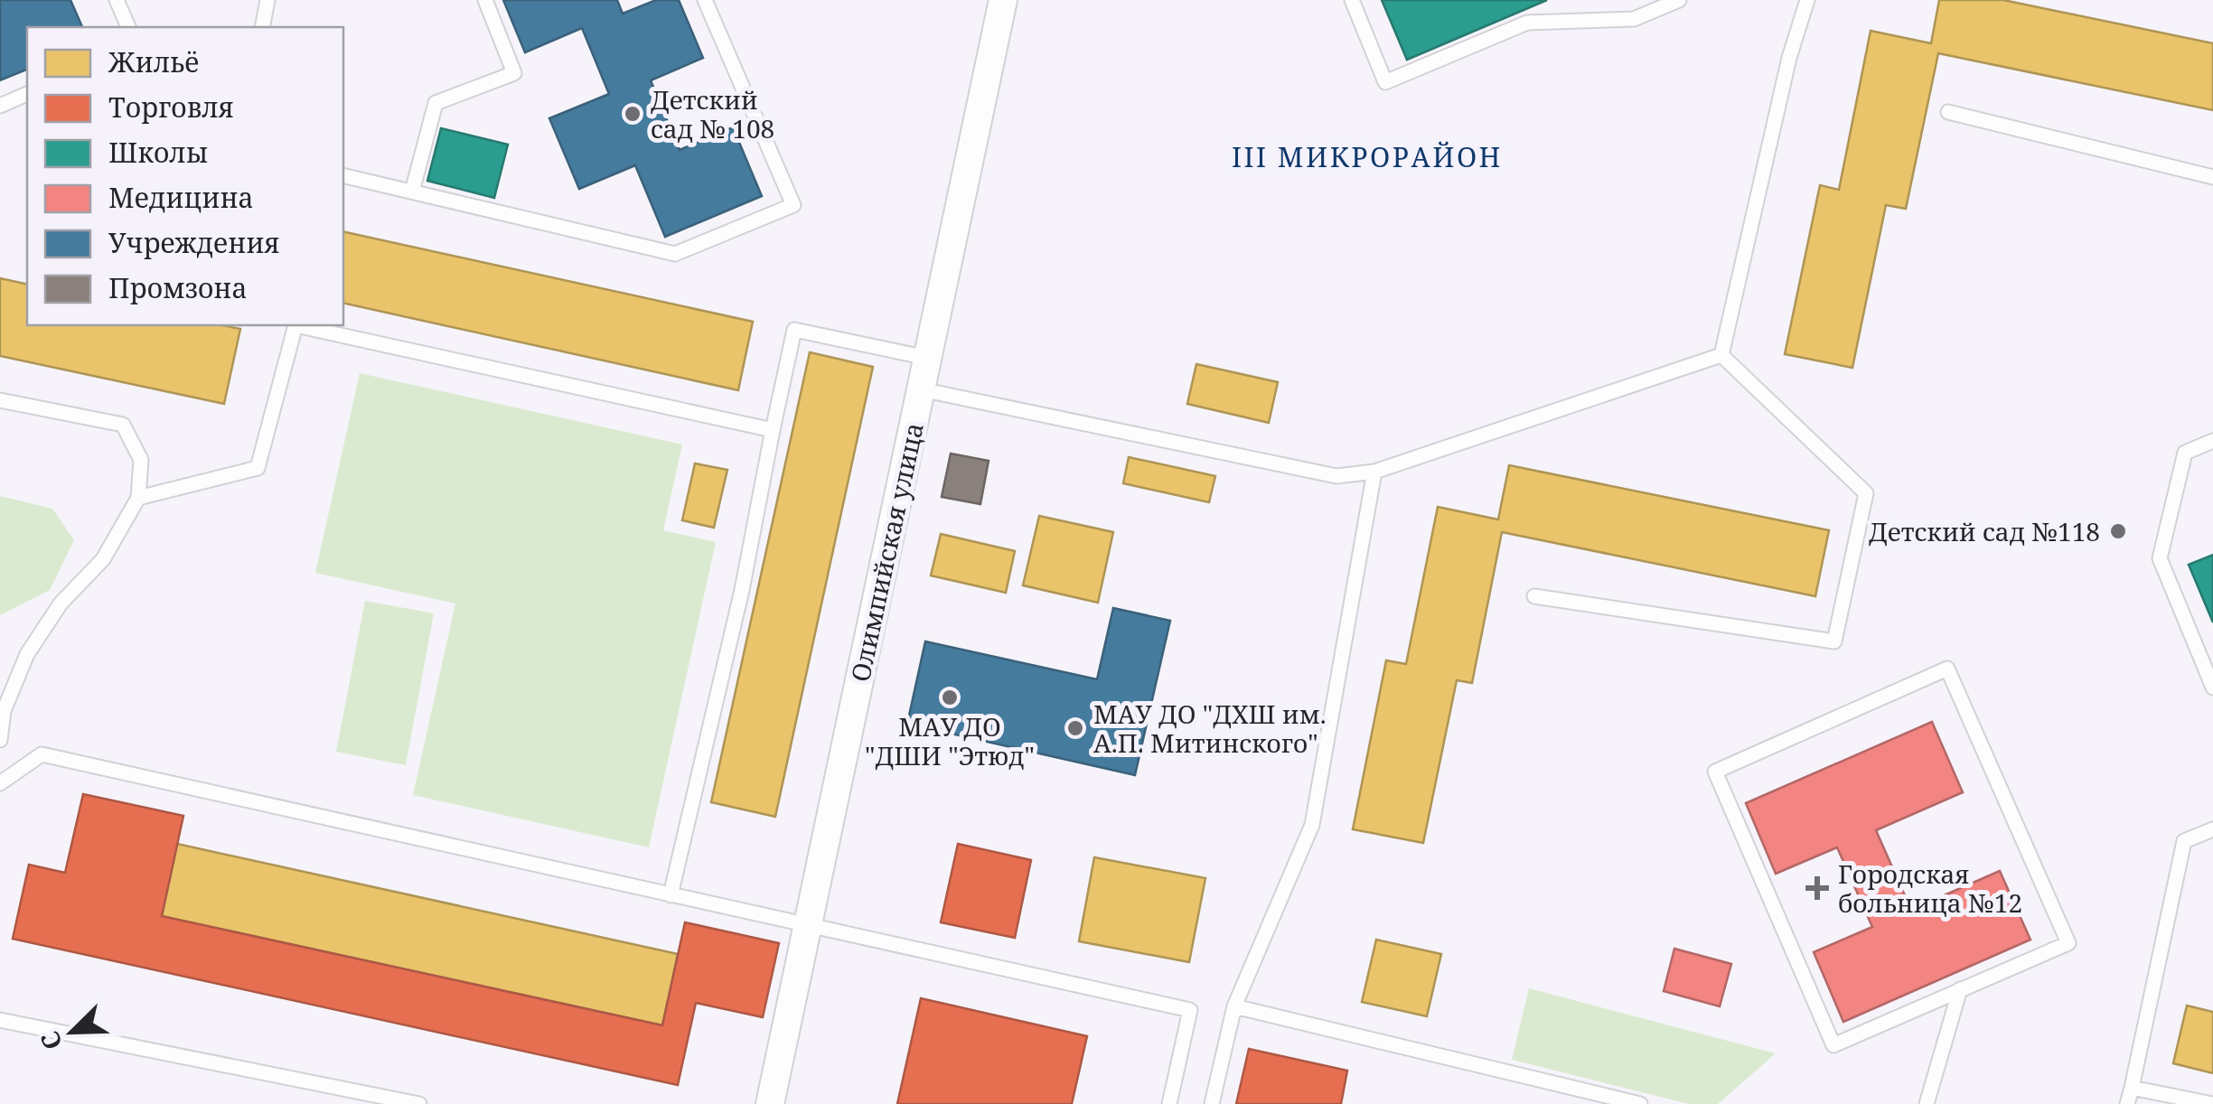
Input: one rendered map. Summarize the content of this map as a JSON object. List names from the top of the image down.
{
  "streets": {
    "street": ["Олимпийская улица"]
  },
  "districts": ["III МИКРОРАЙОН"],
  "places": {
    "other": [
      "Детский сад № 108",
      "Детский сад №118",
      "МАУ ДО \"ДШИ \"Этюд\"",
      "МАУ ДО \"ДХШ им. А.П. Митинского\""
    ],
    "health": ["Городская больница №12"]
  },
  "legend": [
    "Жильё",
    "Торговля",
    "Школы",
    "Медицина",
    "Учреждения",
    "Промзона"
  ],
  "north": "bottom left"
}
